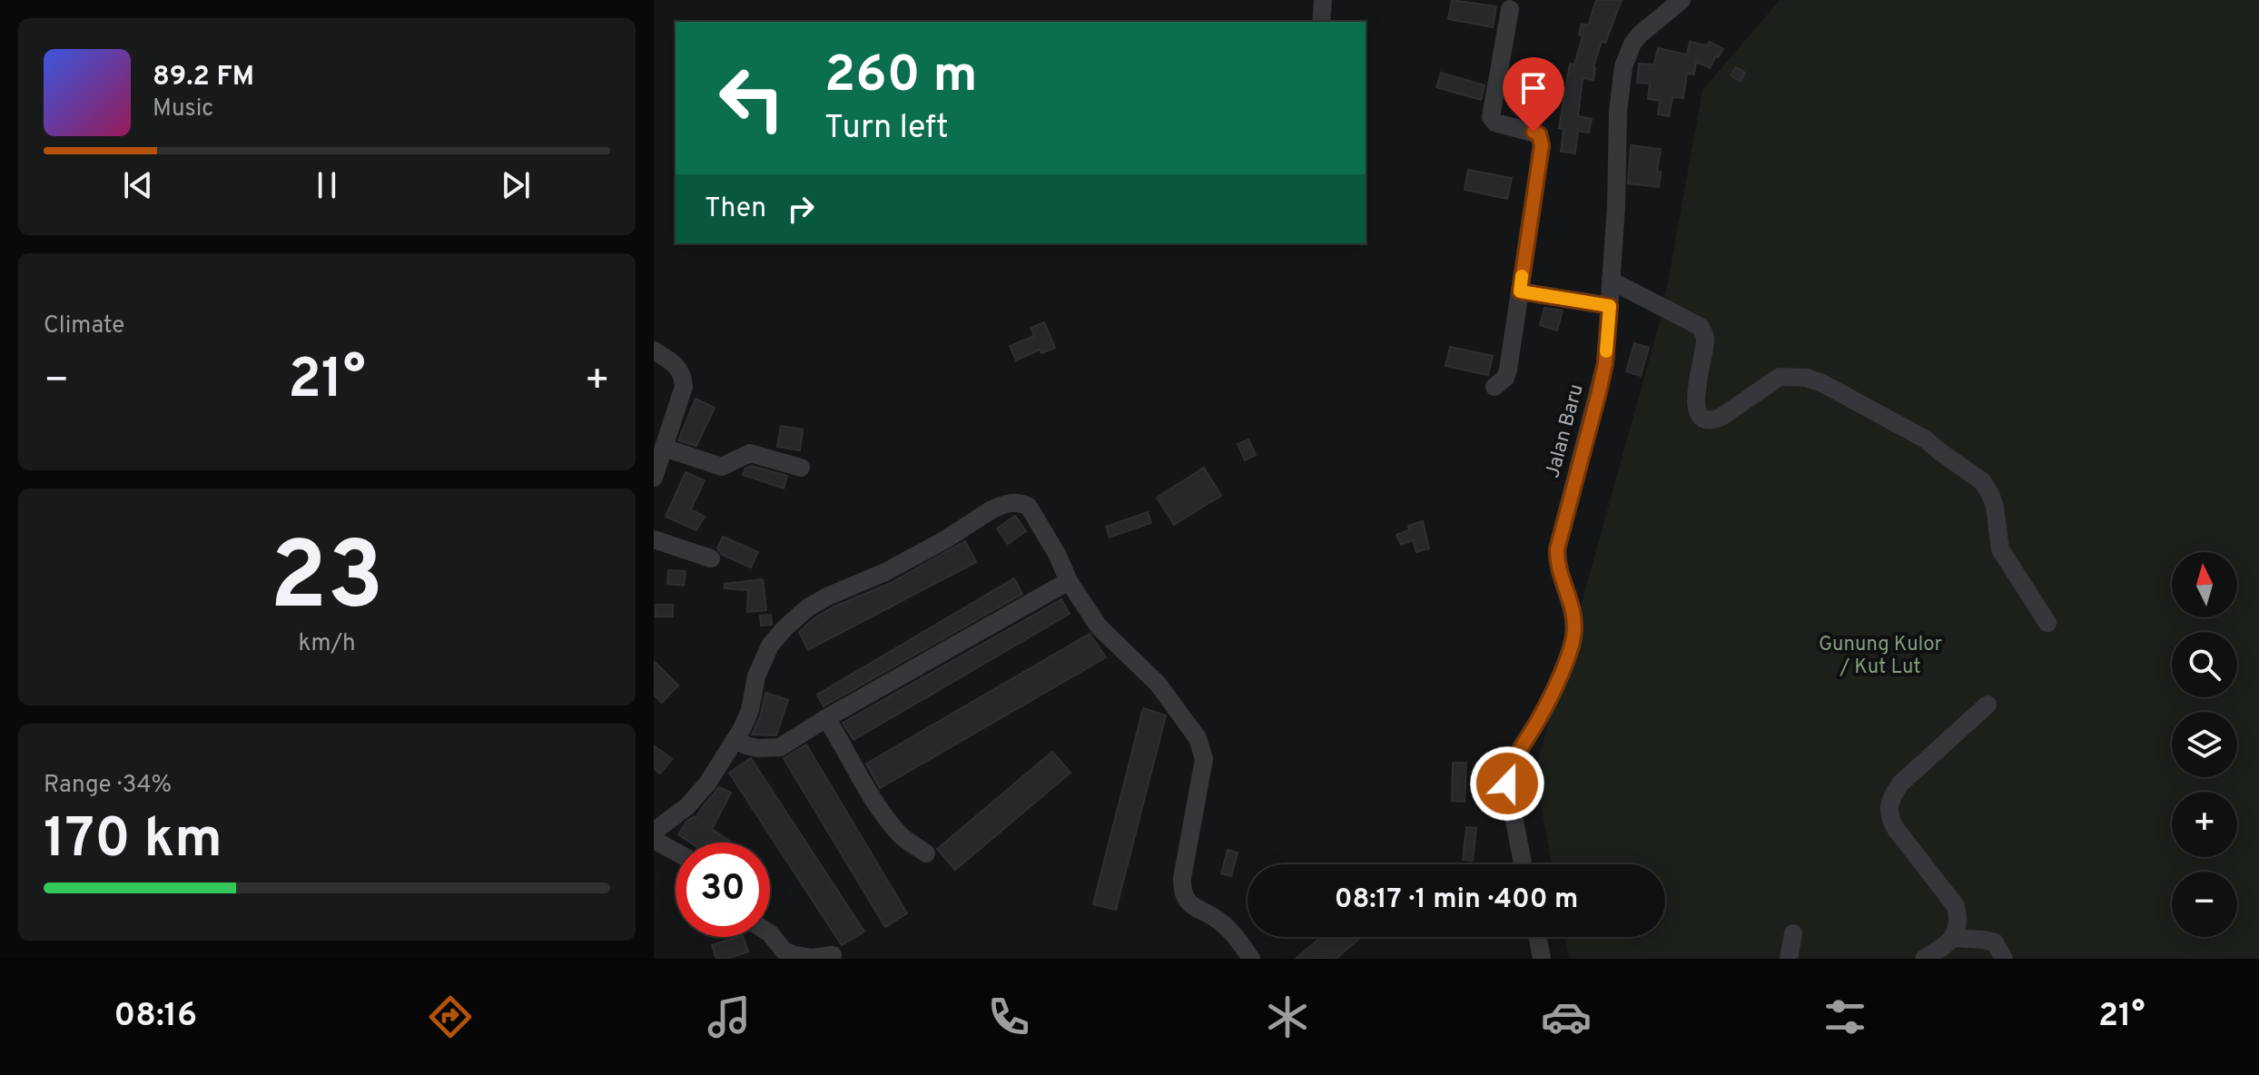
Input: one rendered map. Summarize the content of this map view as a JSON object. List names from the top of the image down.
{
  "streets": {
    "street": ["Jalan Baru"]
  },
  "parks": ["Gunung Kulor / Kut Lut"],
  "north": "top",
  "page": {
    "turn": ["260 m", "Turn left"],
    "song": ["89.2 FM", "Music"],
    "then": "Then",
    "tile": [
      "Climate",
      ["23", "km/h"],
      ["Range · 34%", "170 km"]
    ],
    "heat": ["−", "21°", "+"],
    "map_buttons": ["+", "−"],
    "limit": "30",
    "trip": "08:17 · 1 min · 400 m",
    "tabs": ["08:16", "21°"]
  }
}
